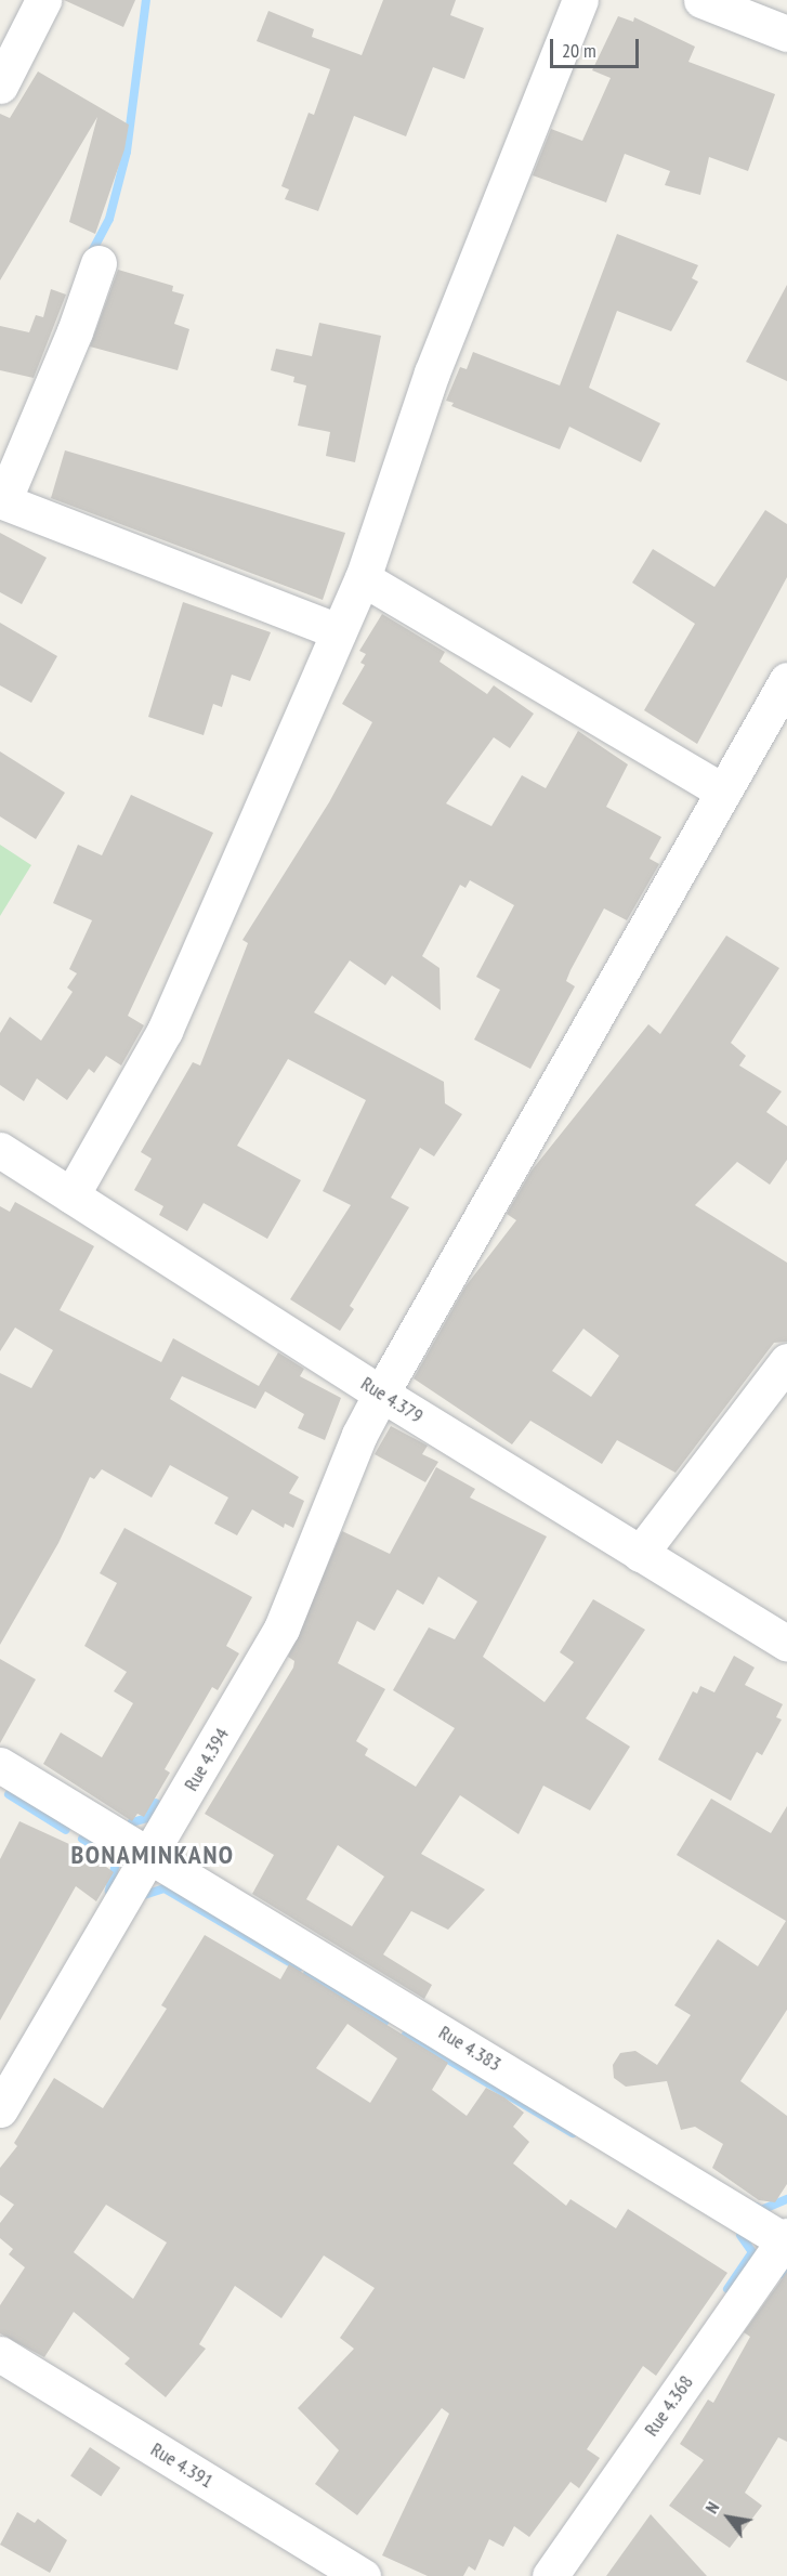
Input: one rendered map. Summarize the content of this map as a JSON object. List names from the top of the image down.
{
  "streets": {
    "street": [
      "Rue 4.379",
      "Rue 4.394",
      "Rue 4.383",
      "Rue 4.368",
      "Rue 4.391"
    ]
  },
  "crossings": [
    ["Rue 4.379", "Rue 4.394"],
    ["Rue 4.394", "Rue 4.383"],
    ["Rue 4.383", "Rue 4.368"]
  ],
  "districts": ["BONAMINKANO"],
  "scale_bar": "20 m",
  "north": "top left"
}
